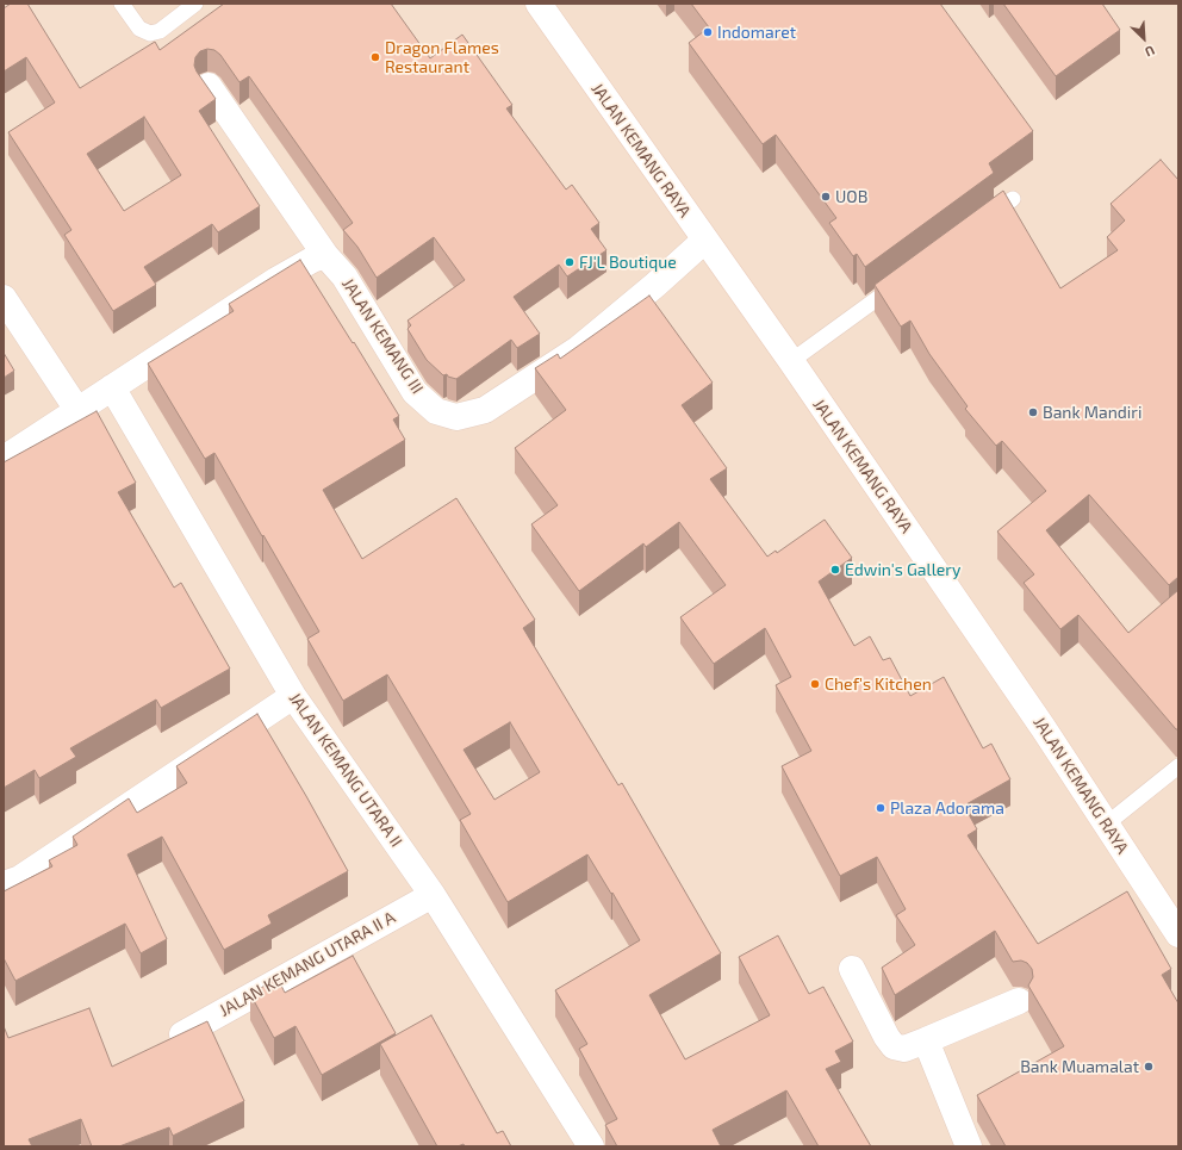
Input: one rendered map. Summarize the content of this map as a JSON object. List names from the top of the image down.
{
  "streets": {
    "street": [
      "JALAN KEMANG RAYA",
      "JALAN KEMANG III",
      "JALAN KEMANG UTARA II",
      "JALAN KEMANG UTARA II A"
    ]
  },
  "crossings": [
    ["JALAN KEMANG RAYA", "JALAN KEMANG III"],
    ["JALAN KEMANG UTARA II", "JALAN KEMANG UTARA II A"]
  ],
  "places": [
    "Indomaret",
    "Dragon Flames Restaurant",
    "UOB",
    "FJ'L Boutique",
    "Bank Mandiri",
    "Edwin's Gallery",
    "Chef's Kitchen",
    "Plaza Adorama",
    "Bank Muamalat"
  ],
  "north": "bottom right"
}
